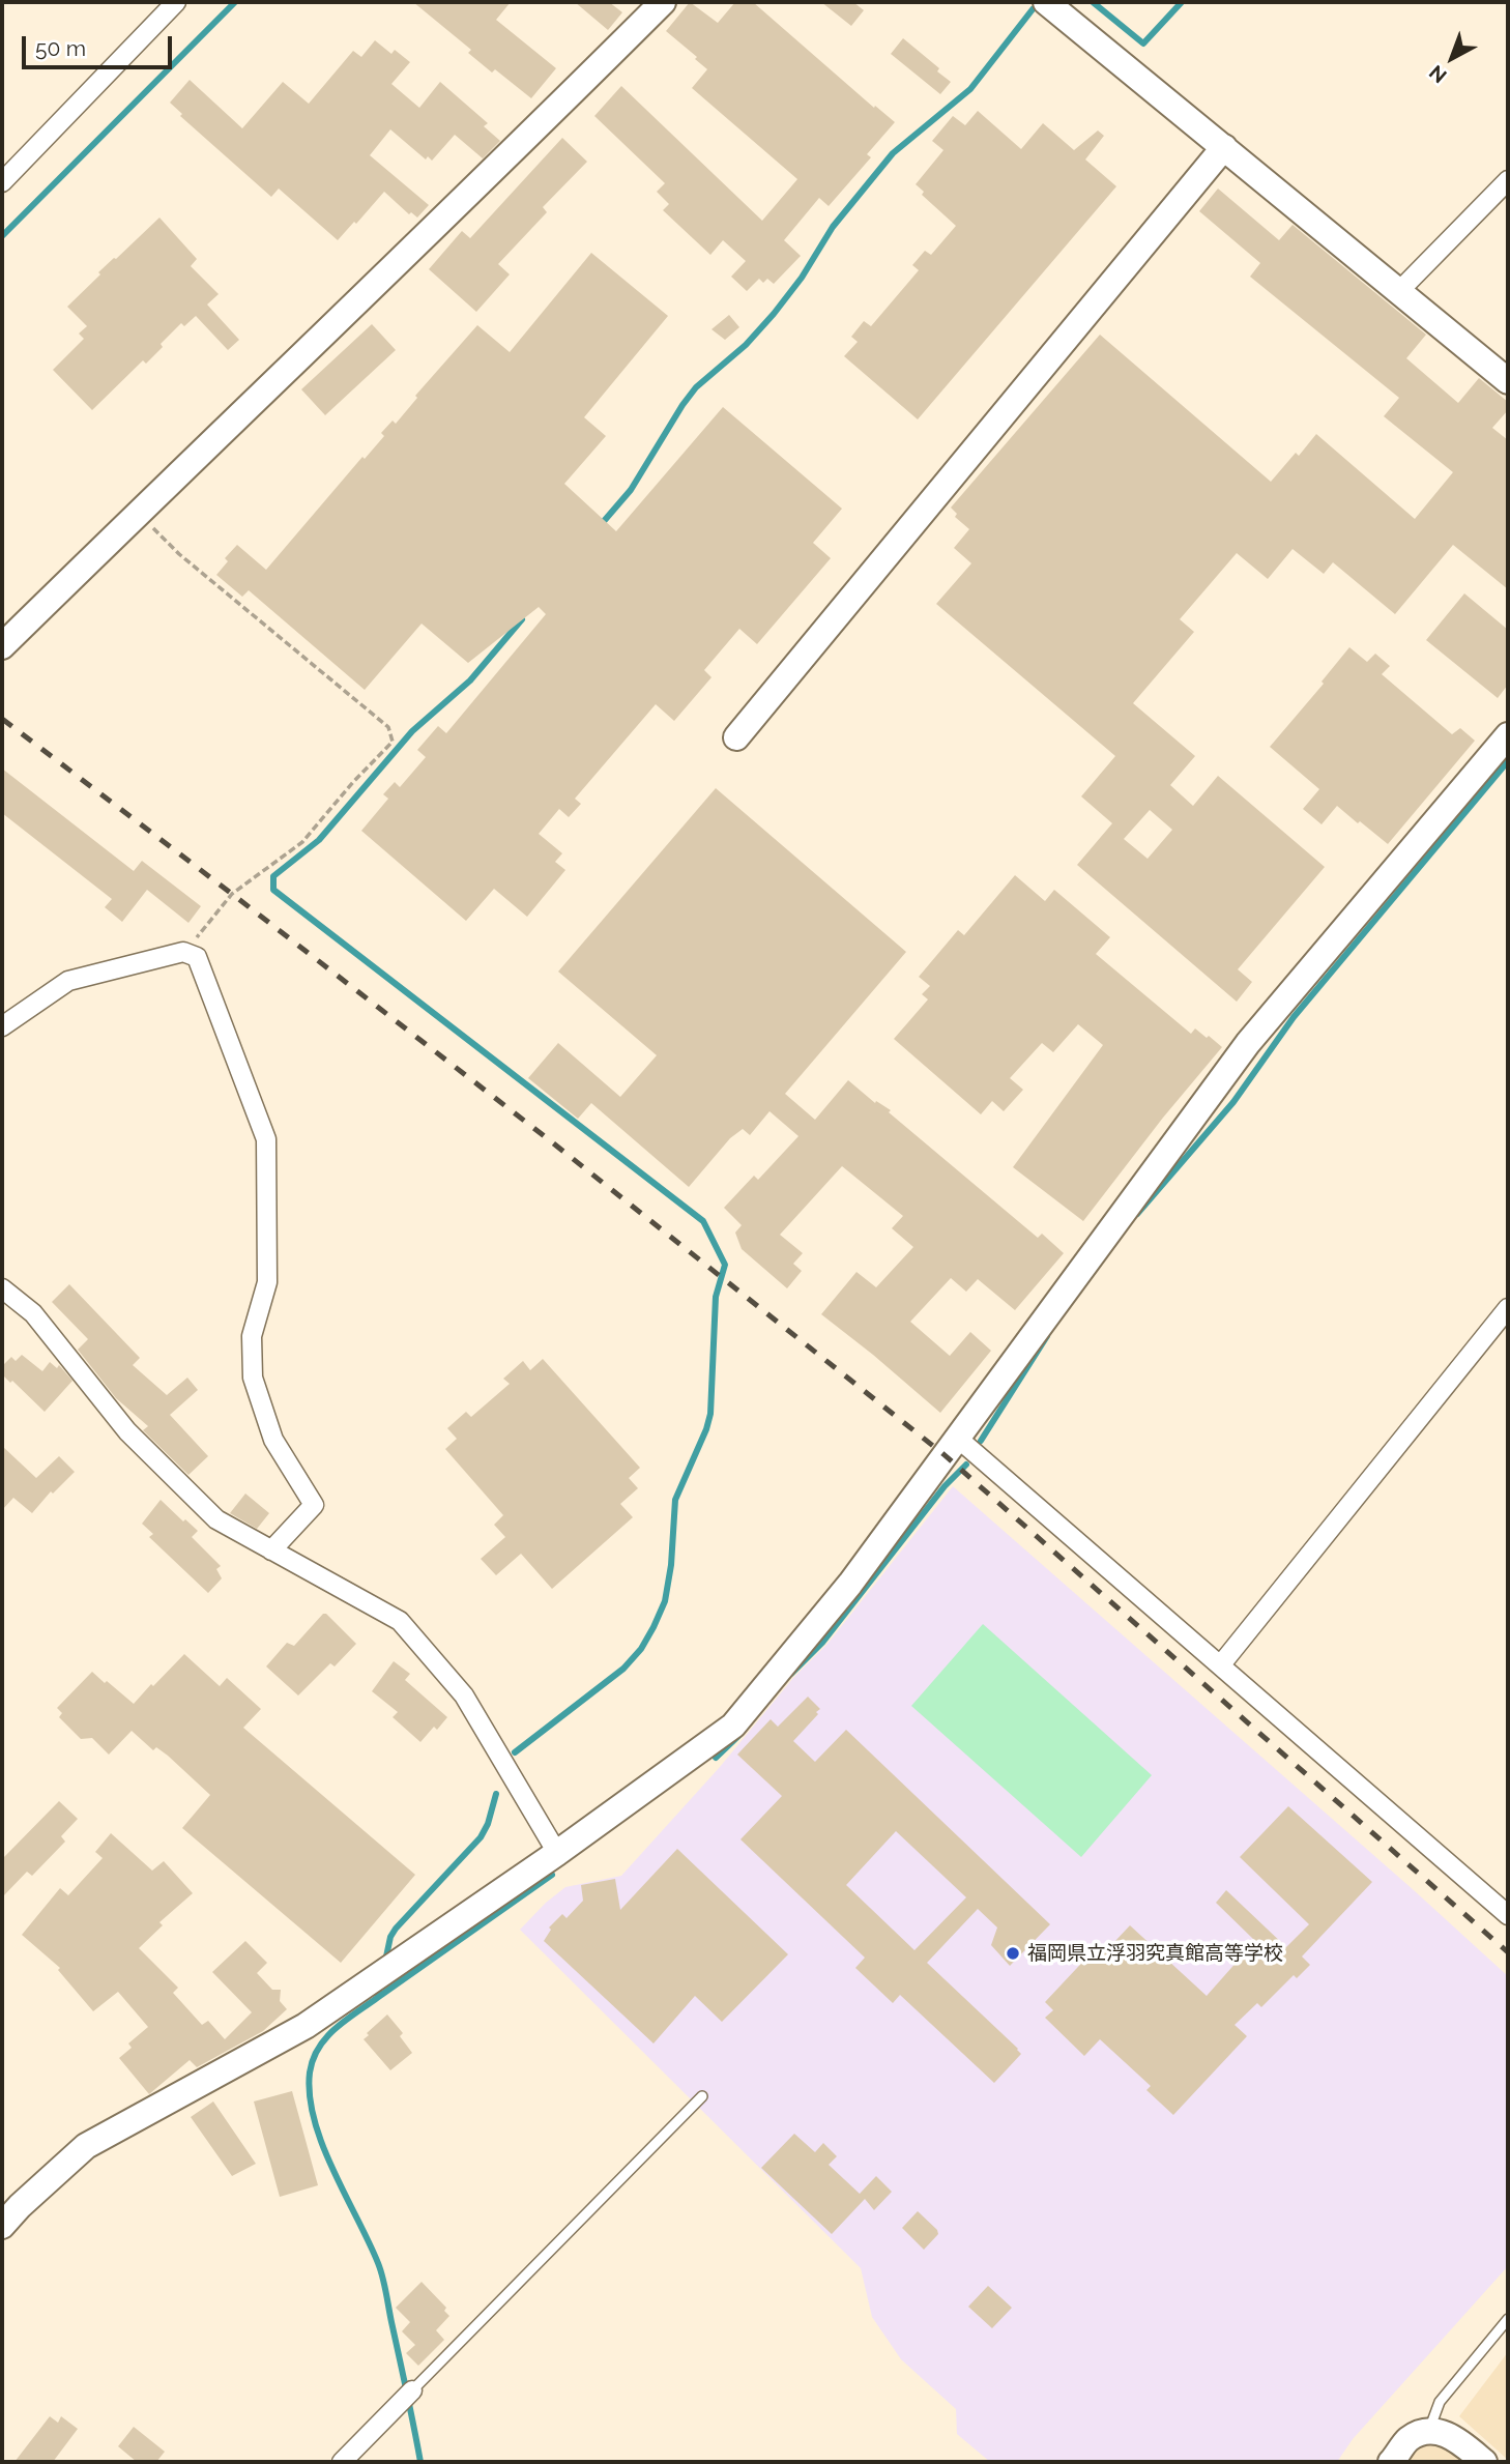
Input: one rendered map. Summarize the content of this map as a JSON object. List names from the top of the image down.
{
  "places": ["福岡県立浮羽究真館高等学校"],
  "scale_bar": "50 m",
  "north": "bottom left"
}
